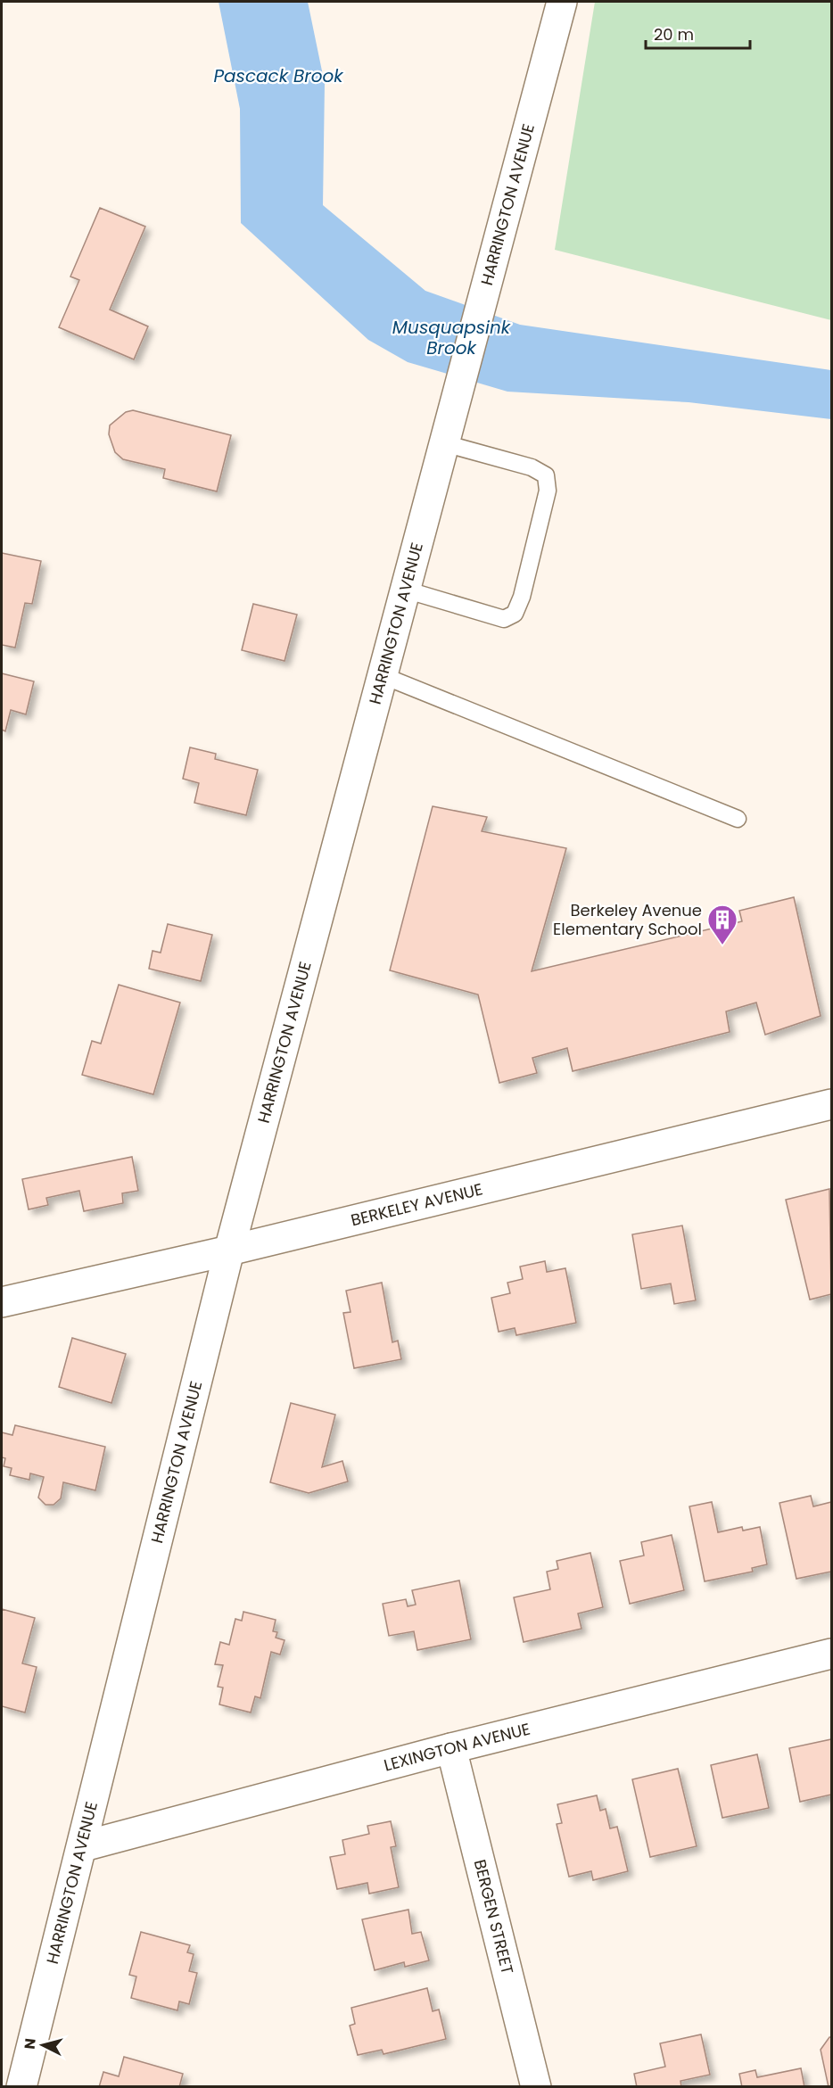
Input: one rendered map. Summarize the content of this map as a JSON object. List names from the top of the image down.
{
  "streets": {
    "street": [
      "HARRINGTON AVENUE",
      "BERKELEY AVENUE",
      "LEXINGTON AVENUE",
      "BERGEN STREET"
    ]
  },
  "crossings": [
    ["HARRINGTON AVENUE", "BERKELEY AVENUE"],
    ["HARRINGTON AVENUE", "LEXINGTON AVENUE"],
    ["LEXINGTON AVENUE", "BERGEN STREET"]
  ],
  "water": ["Pascack Brook", "Musquapsink Brook"],
  "places": {
    "building": ["Berkeley Avenue Elementary School"]
  },
  "scale_bar": "20 m",
  "north": "left"
}
